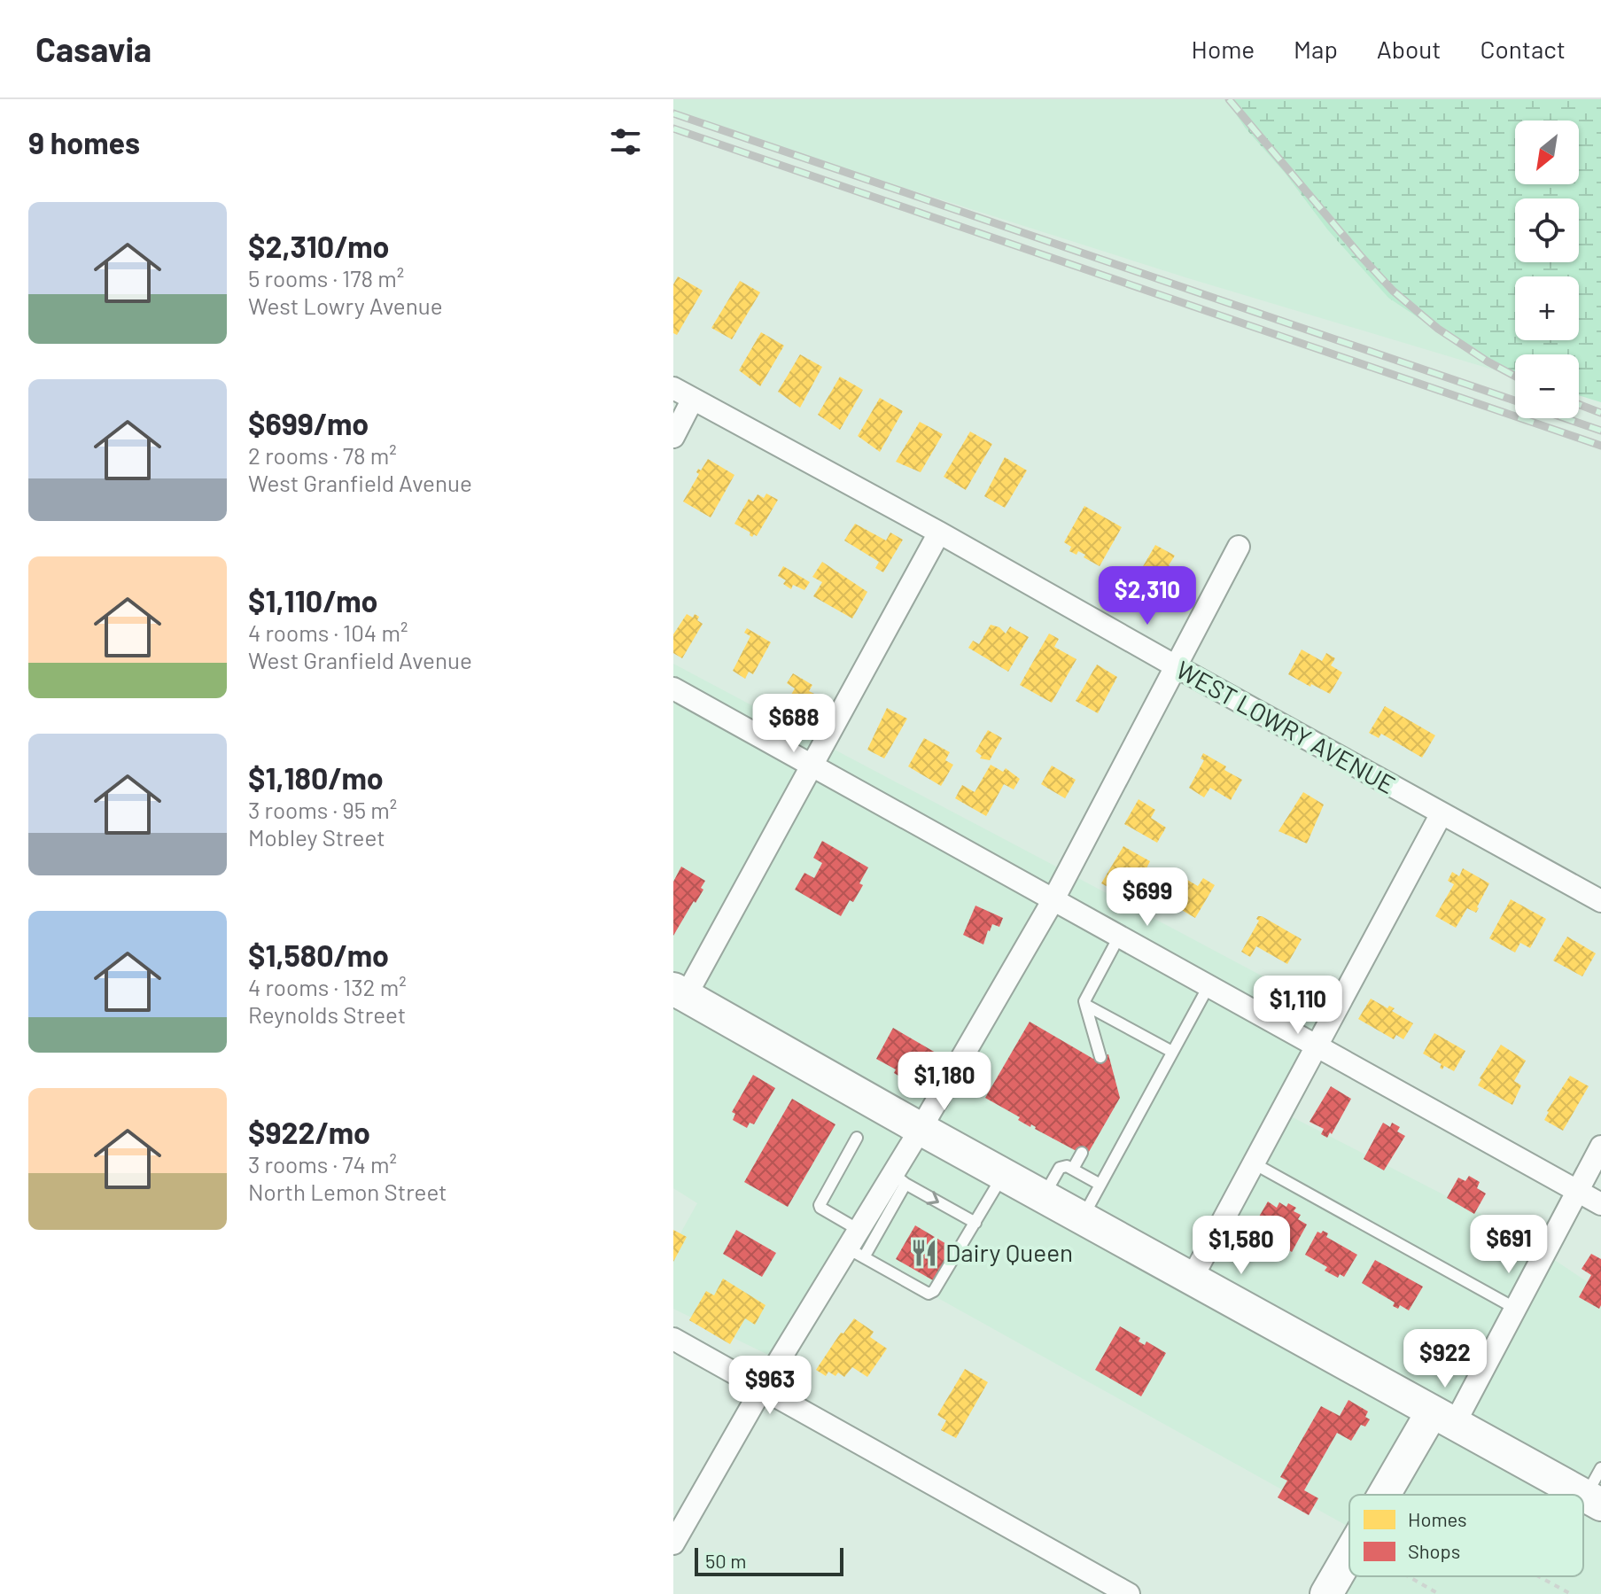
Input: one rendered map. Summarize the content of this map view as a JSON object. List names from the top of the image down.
{
  "streets": {
    "street": ["WEST LOWRY AVENUE"]
  },
  "places": {
    "restaurant": ["Dairy Queen"]
  },
  "legend": ["Homes", "Shops"],
  "scale_bar": "50 m",
  "north": "bottom left",
  "page": {
    "header": "Casavia",
    "nav": [
      "Home",
      "Map",
      "About",
      "Contact"
    ],
    "heading": "9 homes",
    "map_buttons": ["+", "−"],
    "list": [
      {
        "name": "$2,310/mo",
        "note": "5 rooms · 178 m² · West Lowry Avenue"
      },
      {
        "name": "$699/mo",
        "note": "2 rooms · 78 m² · West Granfield Avenue"
      },
      {
        "name": "$1,110/mo",
        "note": "4 rooms · 104 m² · West Granfield Avenue"
      },
      {
        "name": "$1,180/mo",
        "note": "3 rooms · 95 m² · Mobley Street"
      },
      {
        "name": "$1,580/mo",
        "note": "4 rooms · 132 m² · Reynolds Street"
      },
      {
        "name": "$922/mo",
        "note": "3 rooms · 74 m² · North Lemon Street"
      }
    ],
    "price": [
      "$2,310",
      "$688",
      "$699",
      "$1,110",
      "$1,180",
      "$691",
      "$1,580",
      "$922",
      "$963"
    ],
    "scale": "50 m"
  }
}
